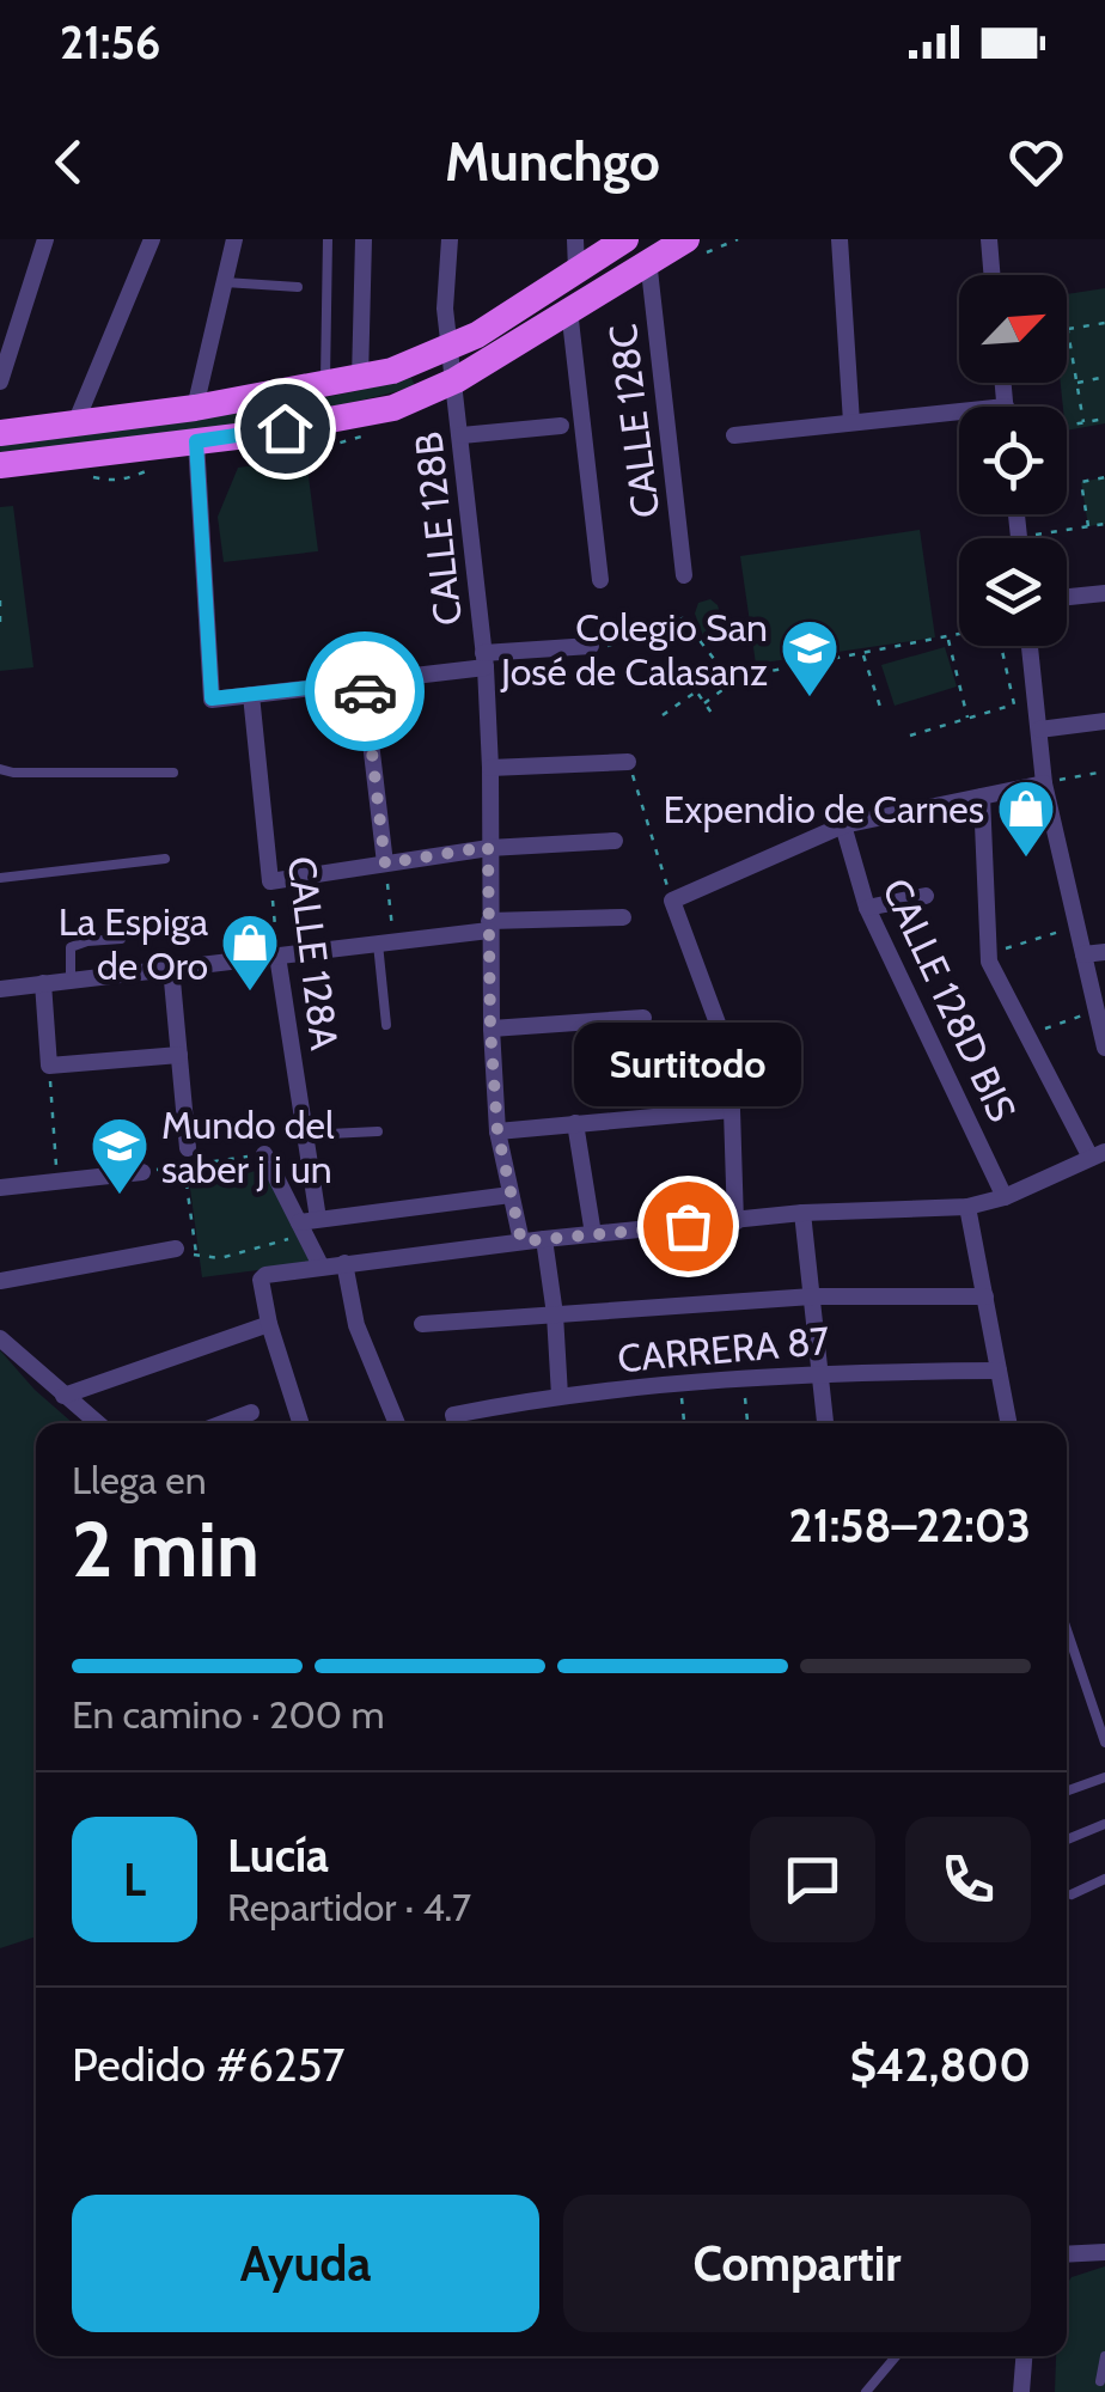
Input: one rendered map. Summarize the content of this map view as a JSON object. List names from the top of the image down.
{
  "streets": {
    "street": [
      "CALLE 128C",
      "CALLE 128B",
      "CALLE 128A",
      "CALLE 128D BIS",
      "CARRERA 87"
    ]
  },
  "places": {
    "school or university": ["Colegio San José de Calasanz", "Mundo del saber j i un"],
    "shop": ["Expendio de Carnes", "La Espiga de Oro"],
    "other": ["Surtitodo"]
  },
  "north": "top right",
  "page": {
    "status": "21:56",
    "header": "Munchgo",
    "bubble": "Surtitodo",
    "heading": ["2 min", "Llega en", "21:58–22:03"],
    "panel": [
      "Lucía",
      "Repartidor · 4.7",
      "Pedido #6257",
      "$42,800"
    ],
    "bar": "En camino · 200 m",
    "round": "L",
    "buttons": ["Ayuda", "Compartir"]
  }
}
